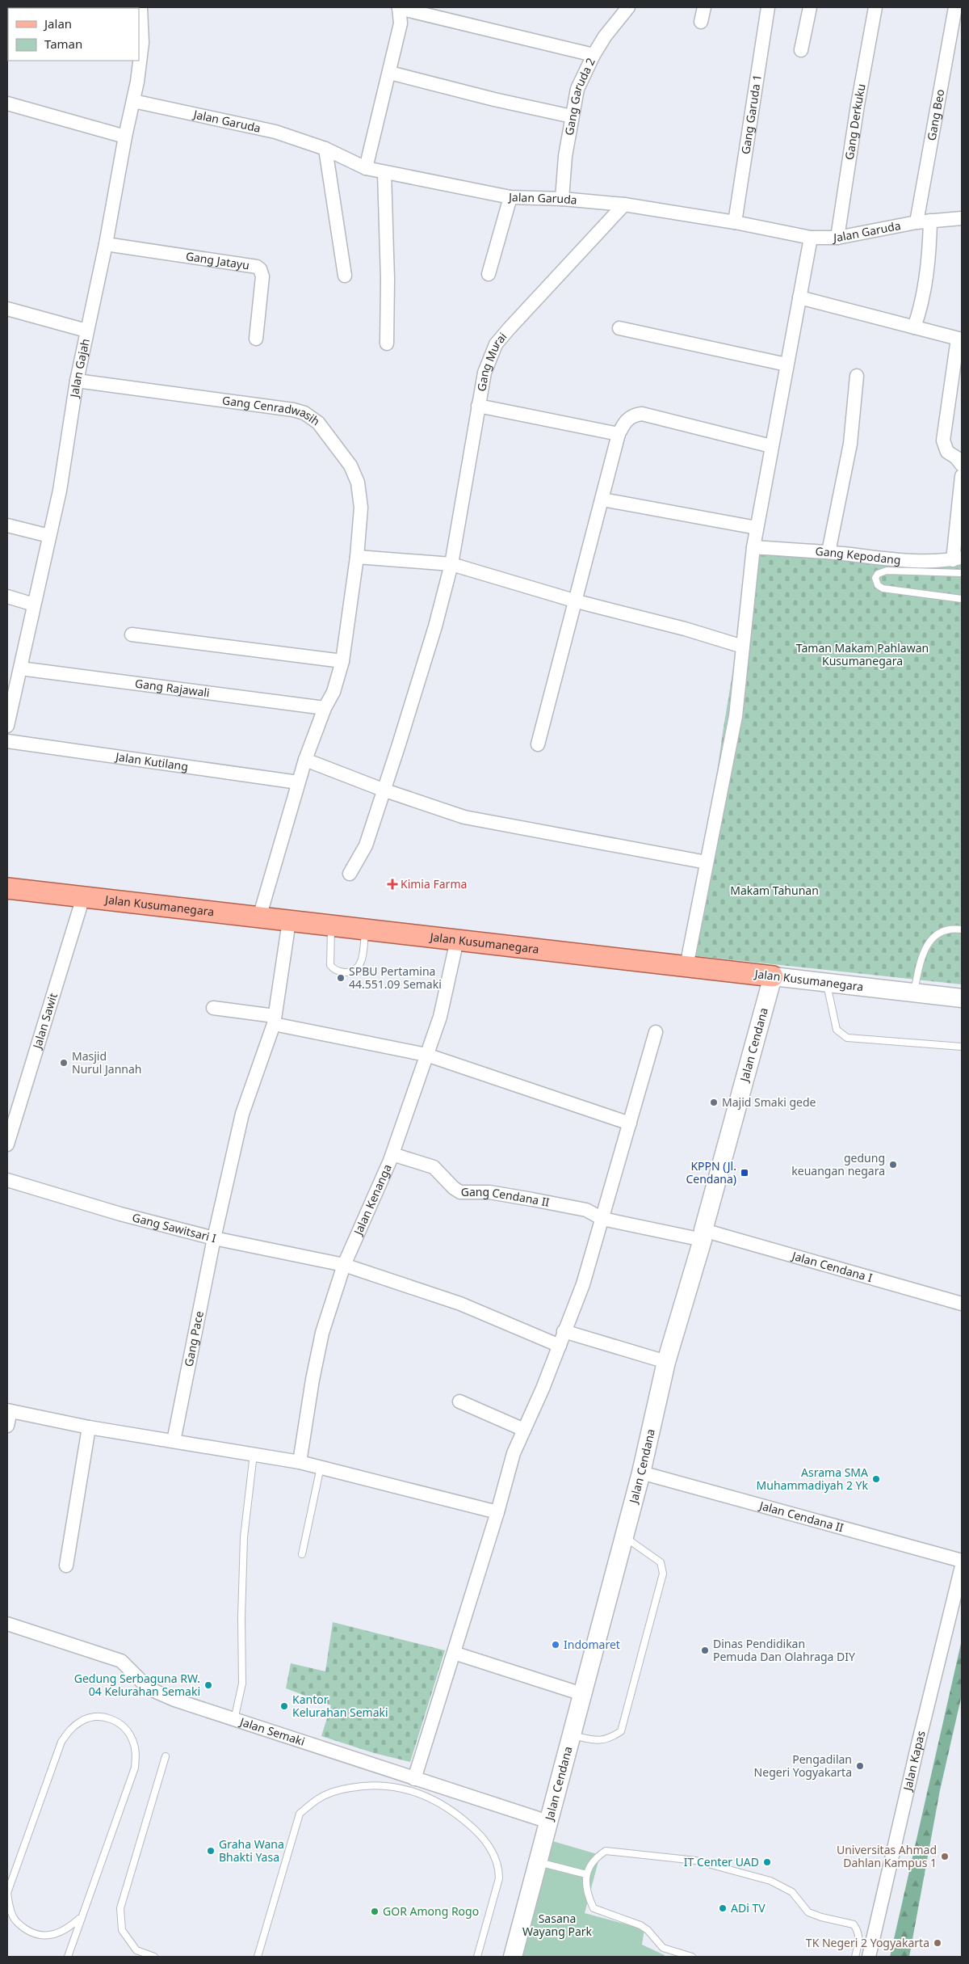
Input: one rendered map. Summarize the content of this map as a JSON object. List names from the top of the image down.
{
  "streets": {
    "main road": ["Jalan Kusumanegara", "Jalan Cendana"],
    "street": [
      "Gang Garuda 2",
      "Gang Garuda 1",
      "Gang Beo",
      "Jalan Garuda",
      "Gang Derkuku",
      "Gang Jatayu",
      "Gang Murai",
      "Jalan Gajah",
      "Gang Cenradwasih",
      "Gang Kepodang",
      "Gang Rajawali",
      "Jalan Kutilang",
      "Jalan Sawit",
      "Gang Cendana II",
      "Jalan Kenanga",
      "Gang Sawitsari I",
      "Jalan Cendana I",
      "Gang Pace",
      "Jalan Cendana II",
      "Jalan Semaki",
      "Jalan Kapas"
    ]
  },
  "crossings": [
    ["Gang Garuda 2", "Jalan Garuda"],
    ["Gang Garuda 1", "Jalan Garuda"],
    ["Gang Beo", "Jalan Garuda"],
    ["Jalan Garuda", "Gang Derkuku"],
    ["Jalan Garuda", "Gang Murai"],
    ["Jalan Garuda", "Jalan Gajah"],
    ["Gang Jatayu", "Jalan Gajah"],
    ["Jalan Gajah", "Gang Cenradwasih"],
    ["Jalan Gajah", "Gang Rajawali"],
    ["Gang Cenradwasih", "Gang Rajawali"],
    ["Gang Cenradwasih", "Jalan Kutilang"],
    ["Gang Cenradwasih", "Jalan Kusumanegara"],
    ["Jalan Kusumanegara", "Jalan Sawit"],
    ["Jalan Kusumanegara", "Jalan Cendana"],
    ["Jalan Kusumanegara", "Jalan Kenanga"],
    ["Jalan Kusumanegara", "Gang Pace"],
    ["Jalan Cendana", "Gang Cendana II"],
    ["Jalan Cendana", "Jalan Cendana I"],
    ["Jalan Cendana", "Jalan Cendana II"],
    ["Jalan Cendana", "Jalan Semaki"],
    ["Gang Cendana II", "Jalan Kenanga"],
    ["Gang Cendana II", "Jalan Cendana I"],
    ["Jalan Kenanga", "Gang Sawitsari I"],
    ["Gang Sawitsari I", "Gang Pace"]
  ],
  "parks": ["Taman Makam Pahlawan Kusumanegara", "Makam Tahunan", "Sasana Wayang Park"],
  "places": {
    "health": ["Kimia Farma"],
    "other": [
      "SPBU Pertamina 44.551.09 Semaki",
      "Masjid Nurul Jannah",
      "Majid Smaki gede",
      "gedung keuangan negara",
      "Asrama SMA Muhammadiyah 2 Yk",
      "Indomaret",
      "Dinas Pendidikan Pemuda Dan Olahraga DIY",
      "Gedung Serbaguna RW. 04 Kelurahan Semaki",
      "Kantor Kelurahan Semaki",
      "Pengadilan Negeri Yogyakarta",
      "Graha Wana Bhakti Yasa",
      "Universitas Ahmad Dahlan Kampus 1",
      "IT Center UAD",
      "ADi TV",
      "GOR Among Rogo",
      "TK Negeri 2 Yogyakarta"
    ],
    "transit": ["KPPN (Jl. Cendana)"]
  },
  "legend": ["Jalan", "Taman"]
}
